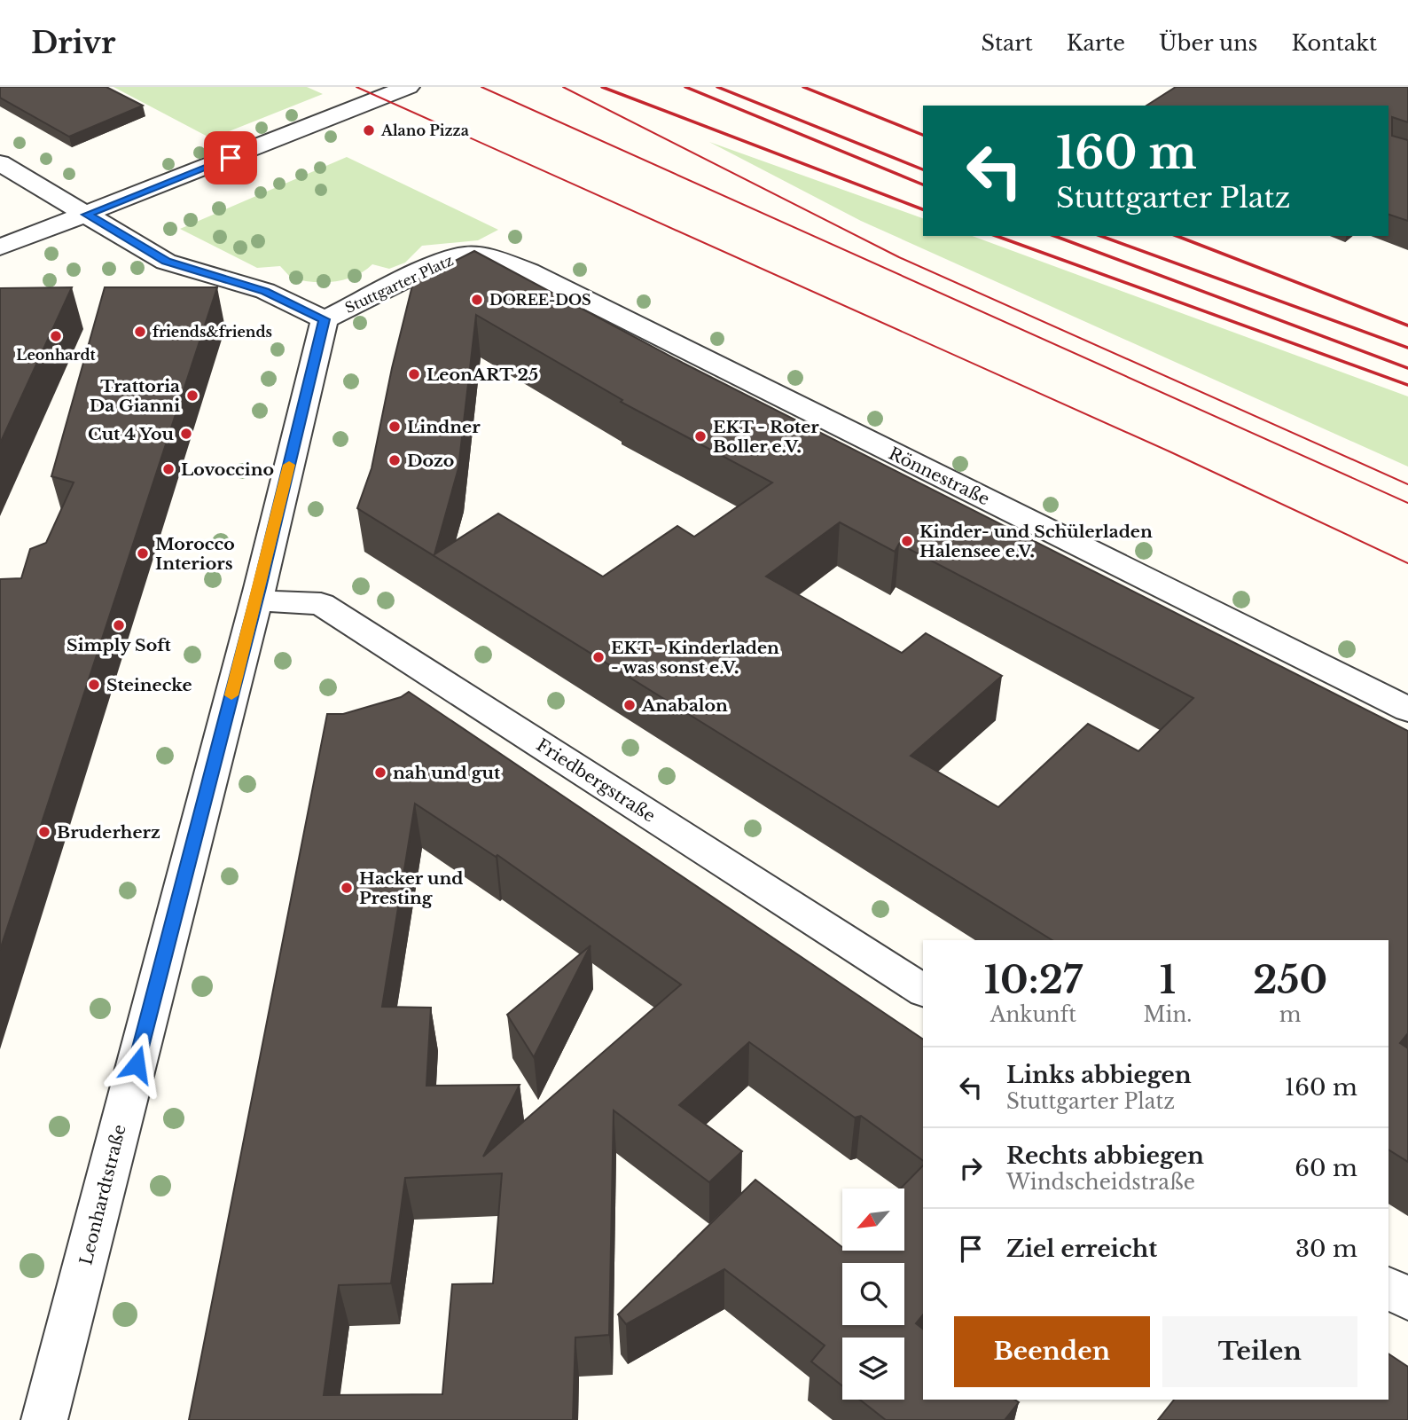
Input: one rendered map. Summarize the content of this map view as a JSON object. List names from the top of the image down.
{
  "streets": {
    "street": [
      "Stuttgarter Platz",
      "Rönnestraße",
      "Friedbergstraße",
      "Leonhardtstraße"
    ]
  },
  "crossings": [
    ["Stuttgarter Platz", "Rönnestraße"],
    ["Stuttgarter Platz", "Leonhardtstraße"],
    ["Friedbergstraße", "Leonhardtstraße"]
  ],
  "places": [
    "Alano Pizza",
    "DOREE-DOS",
    "friends&friends",
    "Leonhardt",
    "LeonART 25",
    "Trattoria Da Gianni",
    "Lindner",
    "Cut 4 You",
    "EKT - Roter Boller e.V.",
    "Dozo",
    "Lovoccino",
    "Kinder- und Schülerladen Halensee e.V.",
    "Morocco Interiors",
    "Simply Soft",
    "EKT - Kinderladen - was sonst e.V.",
    "Steinecke",
    "Anabalon",
    "nah und gut",
    "Bruderherz",
    "Hacker und Presting"
  ],
  "north": "bottom left",
  "page": {
    "header": "Drivr",
    "nav": [
      "Start",
      "Karte",
      "Über uns",
      "Kontakt"
    ],
    "turn": ["160 m", "Stuttgarter Platz"],
    "eta": [
      "10:27",
      "Ankunft",
      "1",
      "Min.",
      "250",
      "m"
    ],
    "list": [
      {
        "name": "Links abbiegen",
        "note": "Stuttgarter Platz",
        "value": "160 m"
      },
      {
        "name": "Rechts abbiegen",
        "note": "Windscheidstraße",
        "value": "60 m"
      },
      {
        "name": "Ziel erreicht",
        "value": "30 m"
      }
    ],
    "buttons": ["Beenden", "Teilen"]
  }
}
